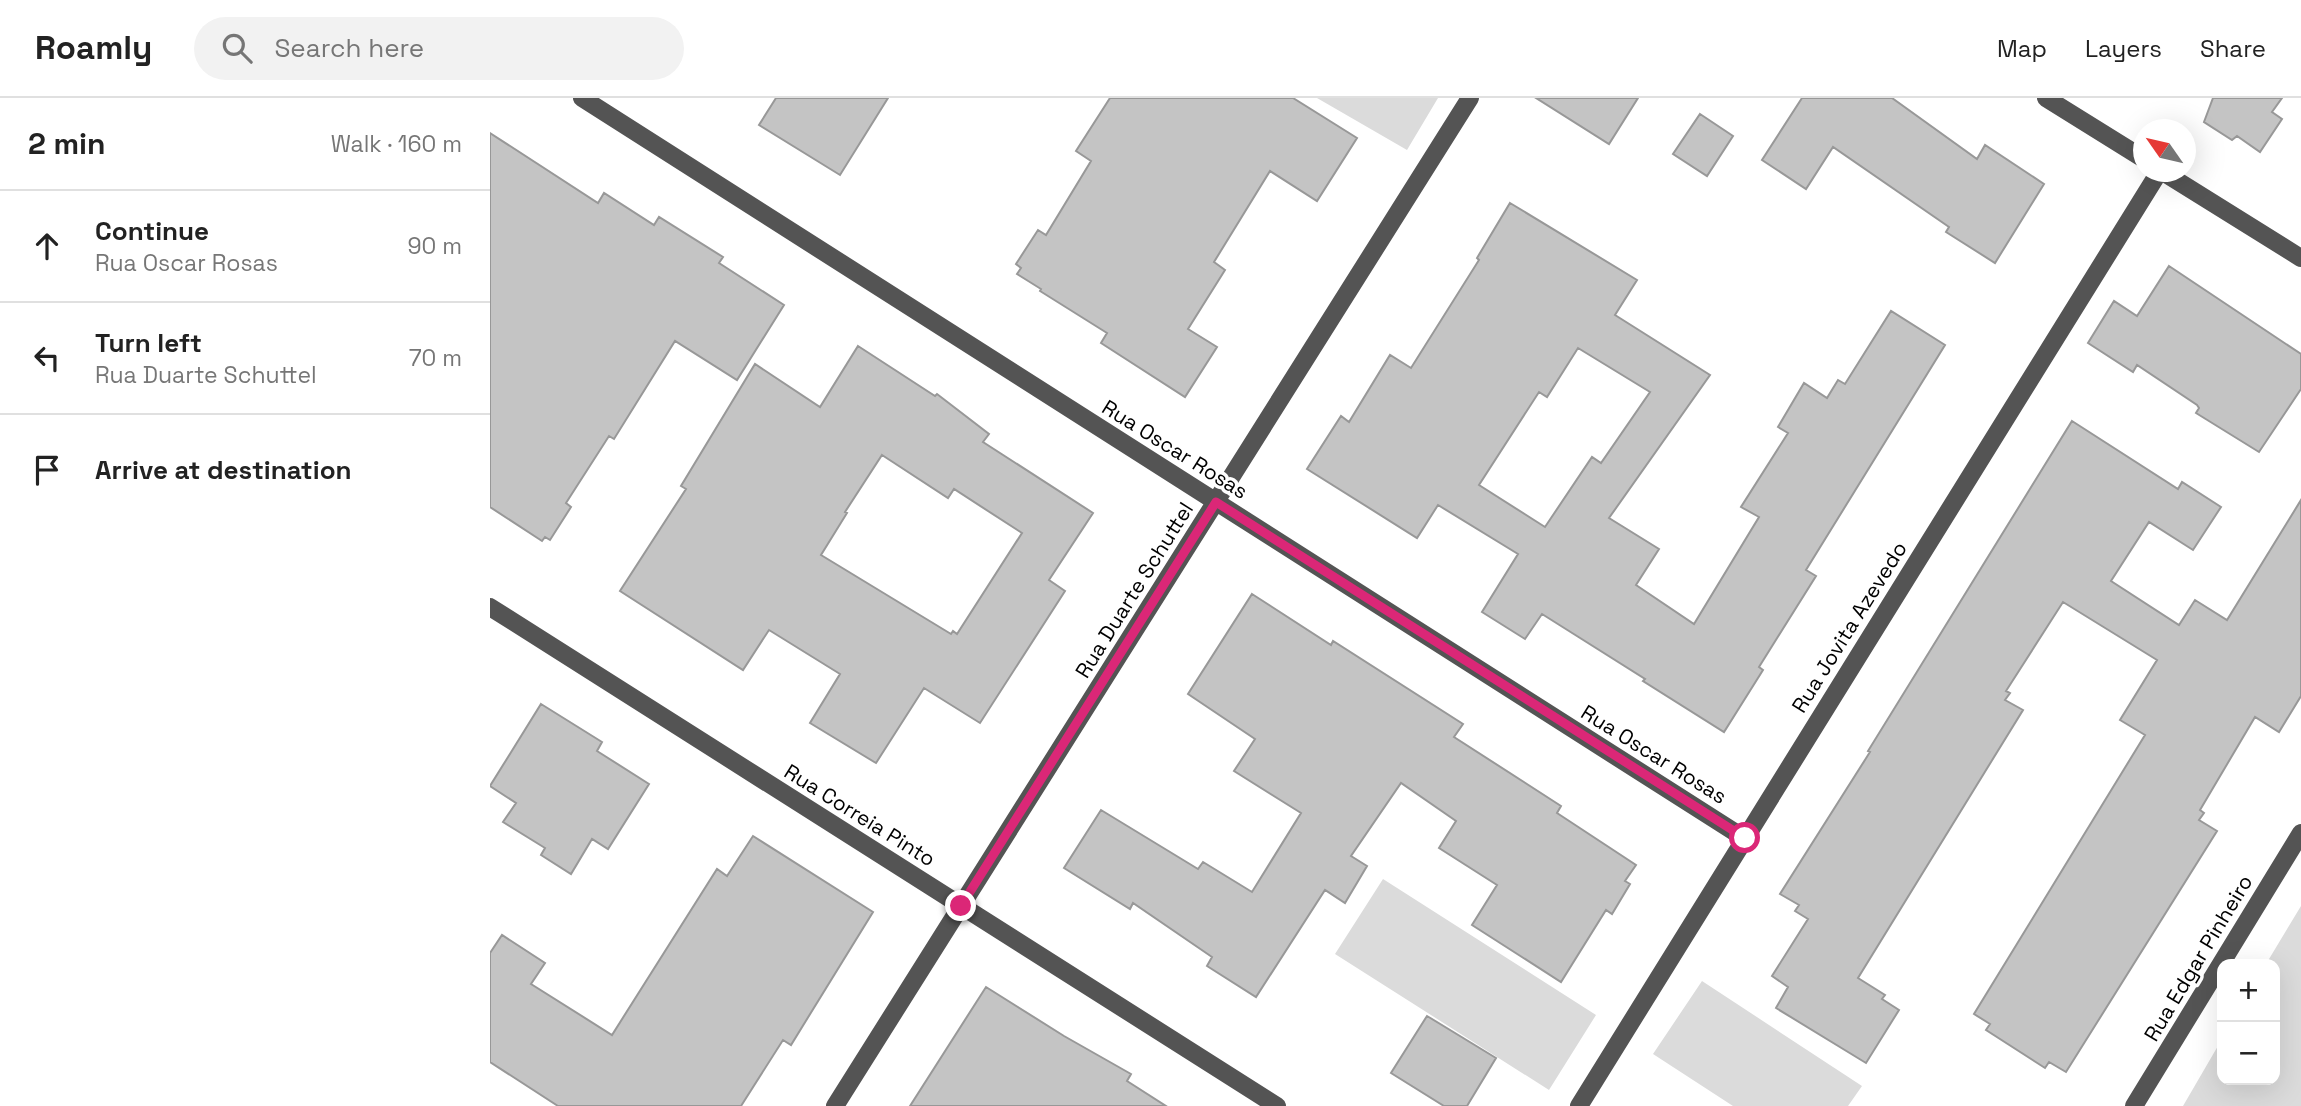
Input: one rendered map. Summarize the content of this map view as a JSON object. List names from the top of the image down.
{
  "streets": {
    "street": [
      "Rua Oscar Rosas",
      "Rua Duarte Schuttel",
      "Rua Jovita Azevedo",
      "Rua Correia Pinto",
      "Rua Edgar Pinheiro"
    ]
  },
  "crossings": [
    ["Rua Oscar Rosas", "Rua Duarte Schuttel"],
    ["Rua Oscar Rosas", "Rua Jovita Azevedo"],
    ["Rua Duarte Schuttel", "Rua Correia Pinto"]
  ],
  "north": "top left",
  "page": {
    "header": "Roamly",
    "search": "Search here",
    "nav": ["Map", "Layers", "Share"],
    "heading": ["2 min", "Walk · 160 m"],
    "list": [
      ["Continue", "Rua Oscar Rosas", "90 m"],
      ["Turn left", "Rua Duarte Schuttel", "70 m"],
      "Arrive at destination"
    ],
    "map_buttons": ["+", "−"]
  }
}
